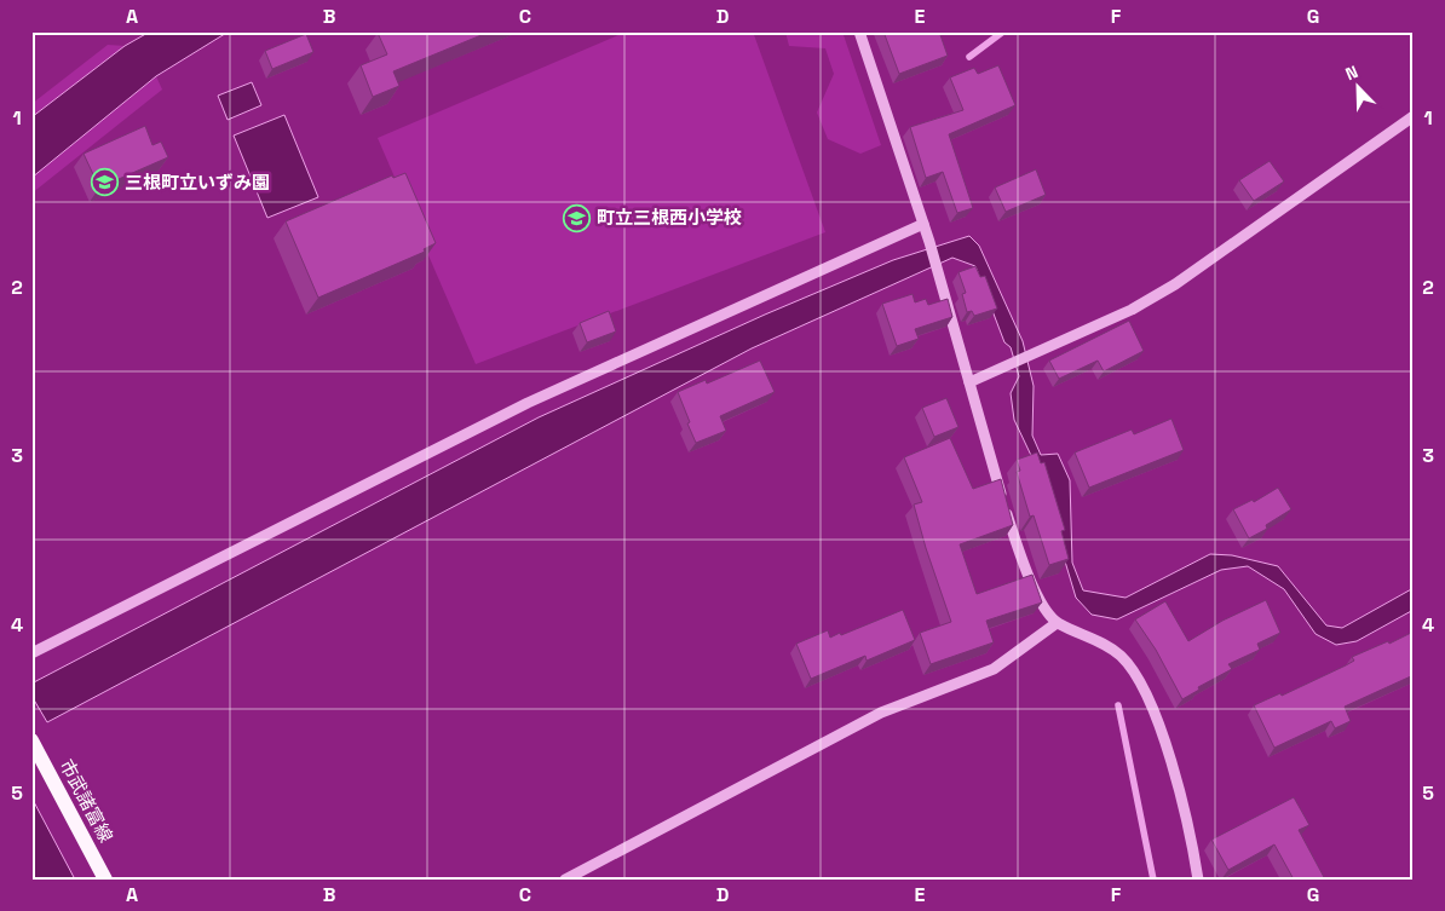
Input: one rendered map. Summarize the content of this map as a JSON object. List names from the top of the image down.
{
  "streets": {
    "main road": ["市武諸富線"]
  },
  "places": {
    "school or university": ["三根町立いずみ園", "町立三根西小学校"]
  },
  "north": "top left",
  "grid": {
    "columns": [
      "A",
      "B",
      "C",
      "D",
      "E",
      "F",
      "G"
    ],
    "rows": [
      "1",
      "2",
      "3",
      "4",
      "5"
    ]
  }
}
